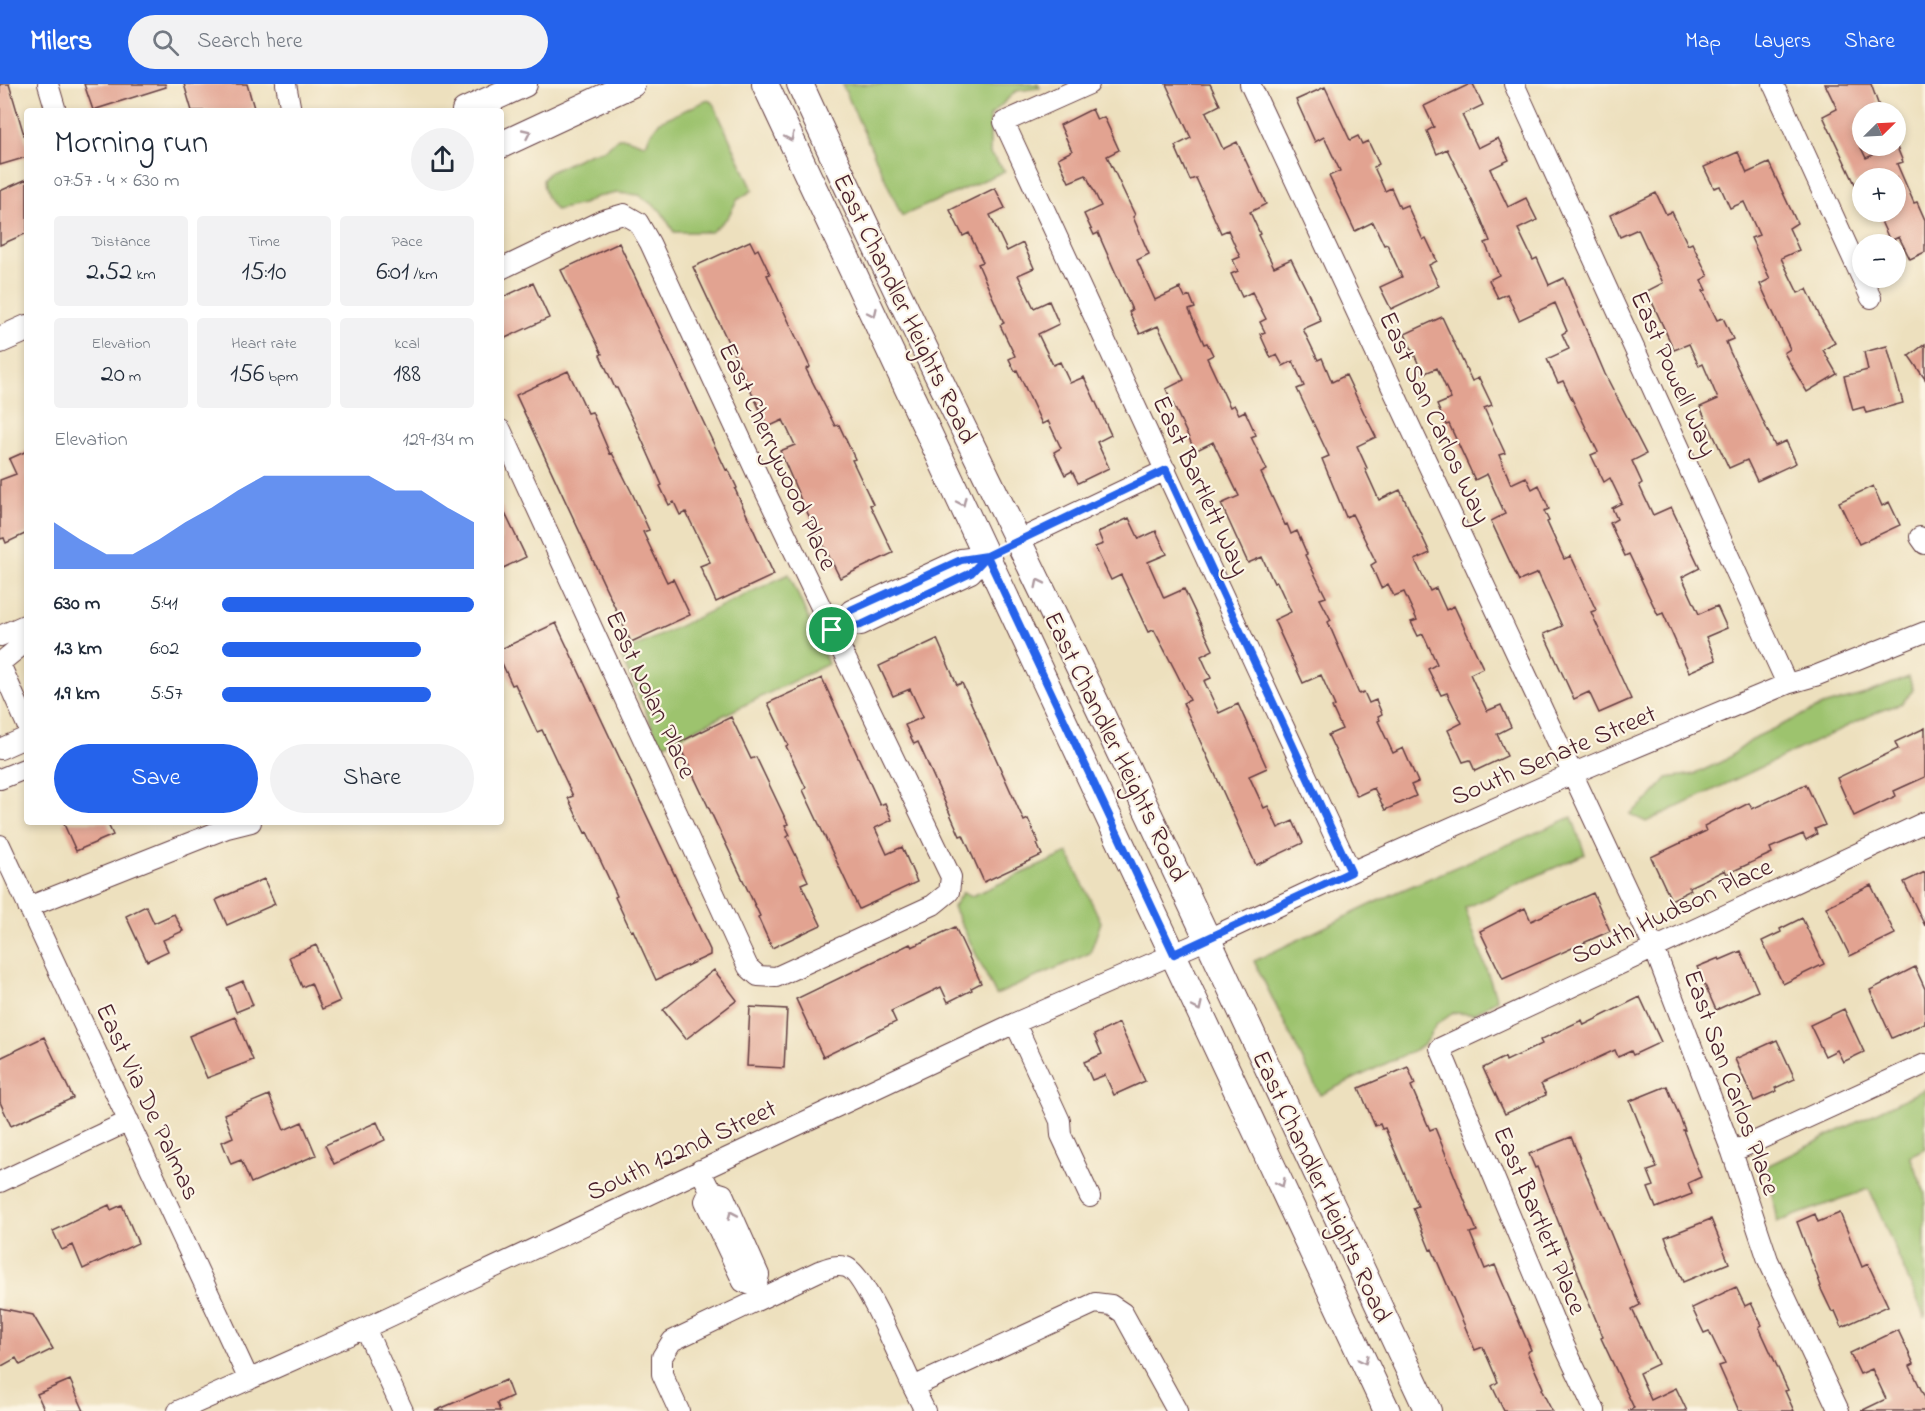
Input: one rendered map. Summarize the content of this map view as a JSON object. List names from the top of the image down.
{
  "streets": {
    "main road": ["East Chandler Heights Road"],
    "street": [
      "East Powell Way",
      "East San Carlos Way",
      "East Cherrywood Place",
      "East Bartlett Way",
      "East Nolan Place",
      "South Senate Street",
      "South Hudson Place",
      "East San Carlos Place",
      "East Via De Palmas",
      "South 122nd Street",
      "East Bartlett Place"
    ]
  },
  "crossings": [
    ["East Chandler Heights Road", "South Senate Street"],
    ["East Chandler Heights Road", "South 122nd Street"],
    ["East Powell Way", "South Senate Street"],
    ["East San Carlos Way", "South Senate Street"],
    ["East San Carlos Way", "East San Carlos Place"],
    ["East Cherrywood Place", "East Nolan Place"],
    ["East Bartlett Way", "South Senate Street"],
    ["South Senate Street", "East San Carlos Place"],
    ["South Senate Street", "South 122nd Street"],
    ["South Hudson Place", "East San Carlos Place"],
    ["South Hudson Place", "East Bartlett Place"],
    ["East Via De Palmas", "South 122nd Street"]
  ],
  "north": "top right",
  "page": {
    "header": "Milers",
    "search": "Search here",
    "nav": ["Map", "Layers", "Share"],
    "map_buttons": ["+", "−"],
    "heading": ["Morning run", "07:57 · 4 × 630 m"],
    "stats": [
      ["Distance", "2.52 km"],
      ["Time", "15:10"],
      ["Pace", "6:01 /km"],
      ["Elevation", "20 m"],
      ["Heart rate", "156 bpm"],
      ["kcal", "188"]
    ],
    "chart": ["Elevation", "129–134 m"],
    "list": [
      {
        "name": "630 m",
        "note": "5:41"
      },
      {
        "name": "1.3 km",
        "note": "6:02"
      },
      {
        "name": "1.9 km",
        "note": "5:57"
      }
    ],
    "buttons": ["Save", "Share"]
  }
}
